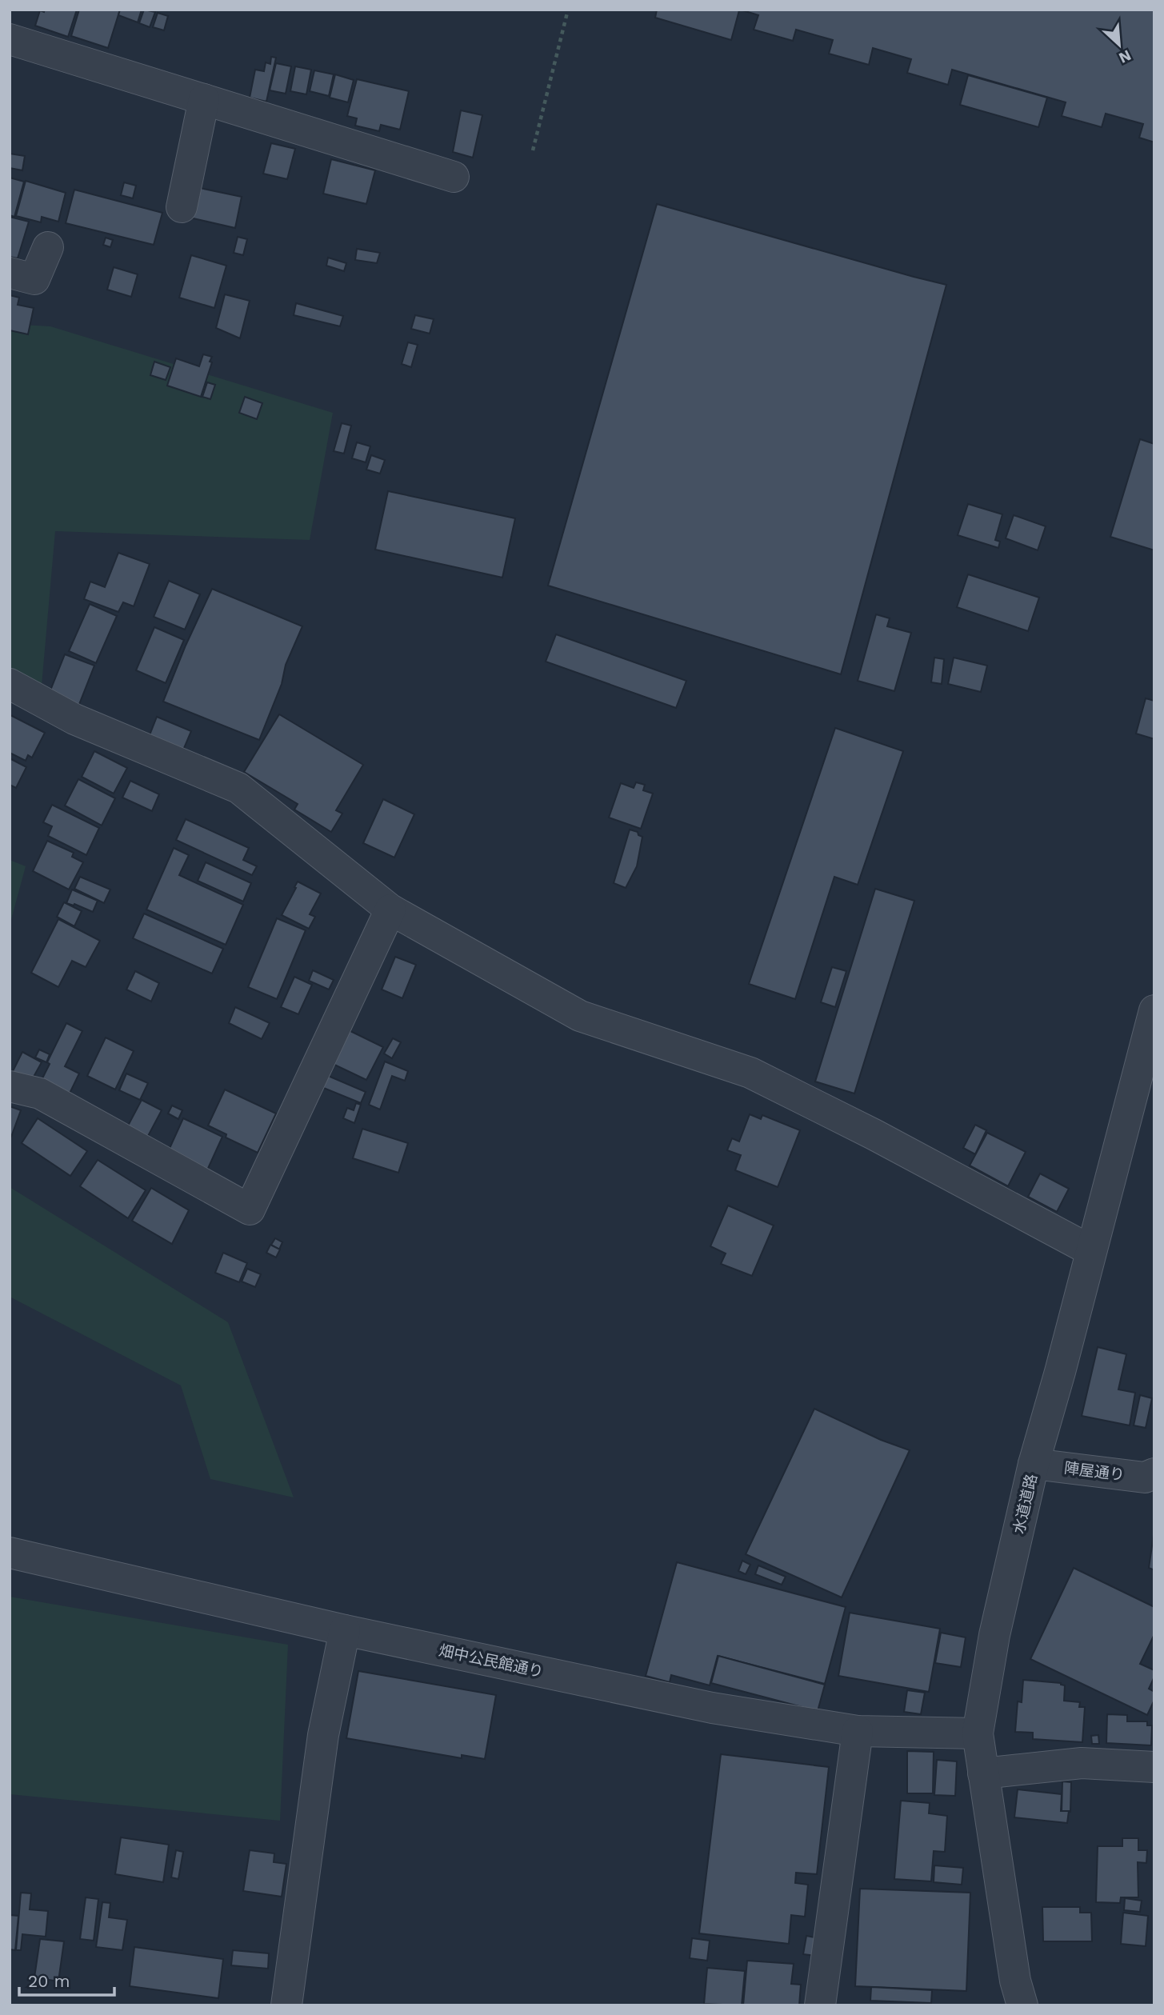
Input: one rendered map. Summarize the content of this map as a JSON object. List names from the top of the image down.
{
  "streets": {
    "street": ["陣屋通り", "水道道路", "畑中公民館通り"]
  },
  "crossings": [
    ["陣屋通り", "水道道路"],
    ["水道道路", "畑中公民館通り"]
  ],
  "scale_bar": "20 m",
  "north": "bottom right"
}
